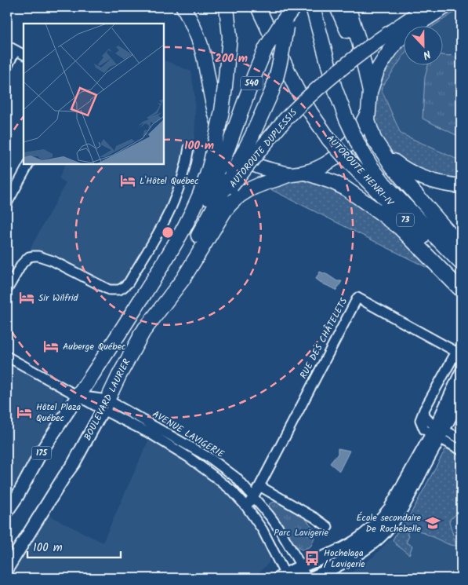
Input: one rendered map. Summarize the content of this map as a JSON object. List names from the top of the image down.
{
  "streets": {
    "highway": [
      "540",
      "AUTOROUTE DUPLESSIS",
      "AUTOROUTE HENRI-IV",
      "73",
      "BOULEVARD LAURIER",
      "175"
    ],
    "street": ["RUE DES CHÂTELETS", "AVENUE LAVIGERIE"]
  },
  "crossings": [
    ["AUTOROUTE DUPLESSIS", "BOULEVARD LAURIER"],
    ["AUTOROUTE DUPLESSIS", "175"],
    ["RUE DES CHÂTELETS", "AVENUE LAVIGERIE"],
    ["BOULEVARD LAURIER", "AVENUE LAVIGERIE"],
    ["AVENUE LAVIGERIE", "175"]
  ],
  "parks": ["Parc Lavigerie"],
  "places": {
    "hotel": [
      "L'Hôtel Québec",
      "Sir Wilfrid",
      "Auberge Québec",
      "Hôtel Plaza Québec"
    ],
    "school or university": ["École secondaire De Rochebelle"],
    "bus stop": ["Hochelaga / Lavigerie"]
  },
  "scale_bar": "100 m",
  "north": "bottom",
  "rings": ["200 m", "100 m"]
}
